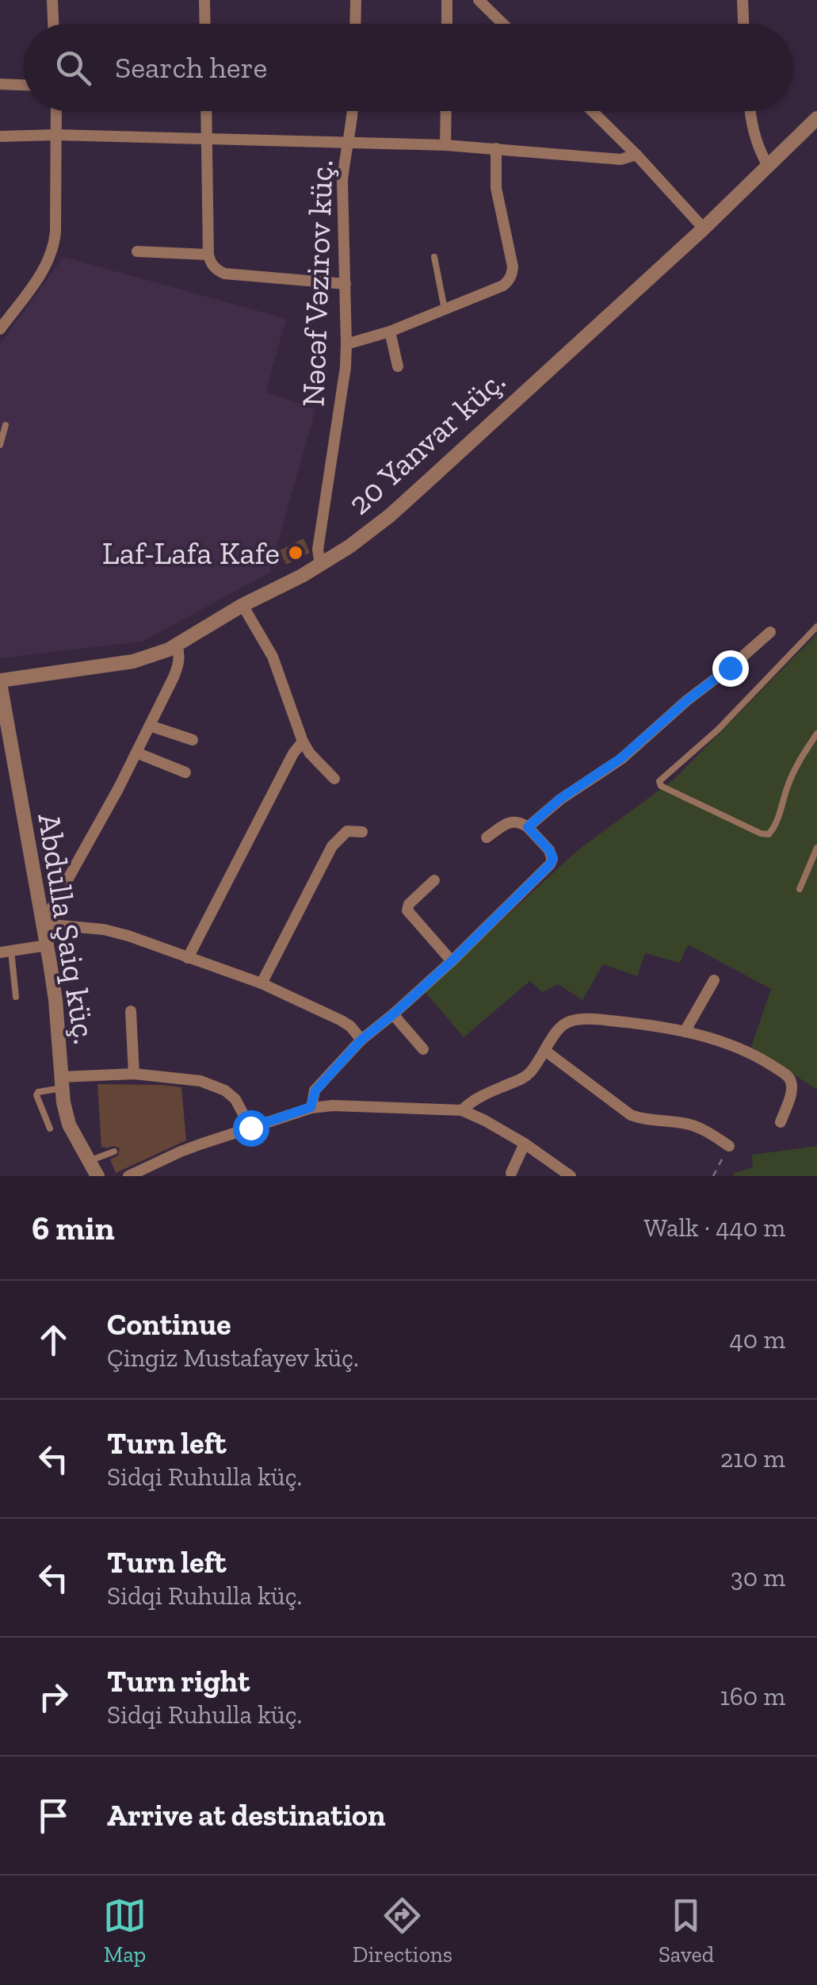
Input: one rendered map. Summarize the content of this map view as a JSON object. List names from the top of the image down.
{
  "streets": {
    "street": ["Nəcəf Vəzirov küç.", "20 Yanvar küç.", "Abdulla Şaiq küç."]
  },
  "crossings": [
    ["Nəcəf Vəzirov küç.", "20 Yanvar küç."],
    ["20 Yanvar küç.", "Abdulla Şaiq küç."]
  ],
  "places": ["Laf-Lafa Kafe"],
  "page": {
    "search": "Search here",
    "heading": ["6 min", "Walk · 440 m"],
    "list": [
      ["Continue", "Çingiz Mustafayev küç.", "40 m"],
      ["Turn left", "Sidqi Ruhulla küç.", "210 m"],
      ["Turn left", "Sidqi Ruhulla küç.", "30 m"],
      ["Turn right", "Sidqi Ruhulla küç.", "160 m"],
      "Arrive at destination"
    ],
    "nav": ["Map", "Directions", "Saved"]
  }
}
